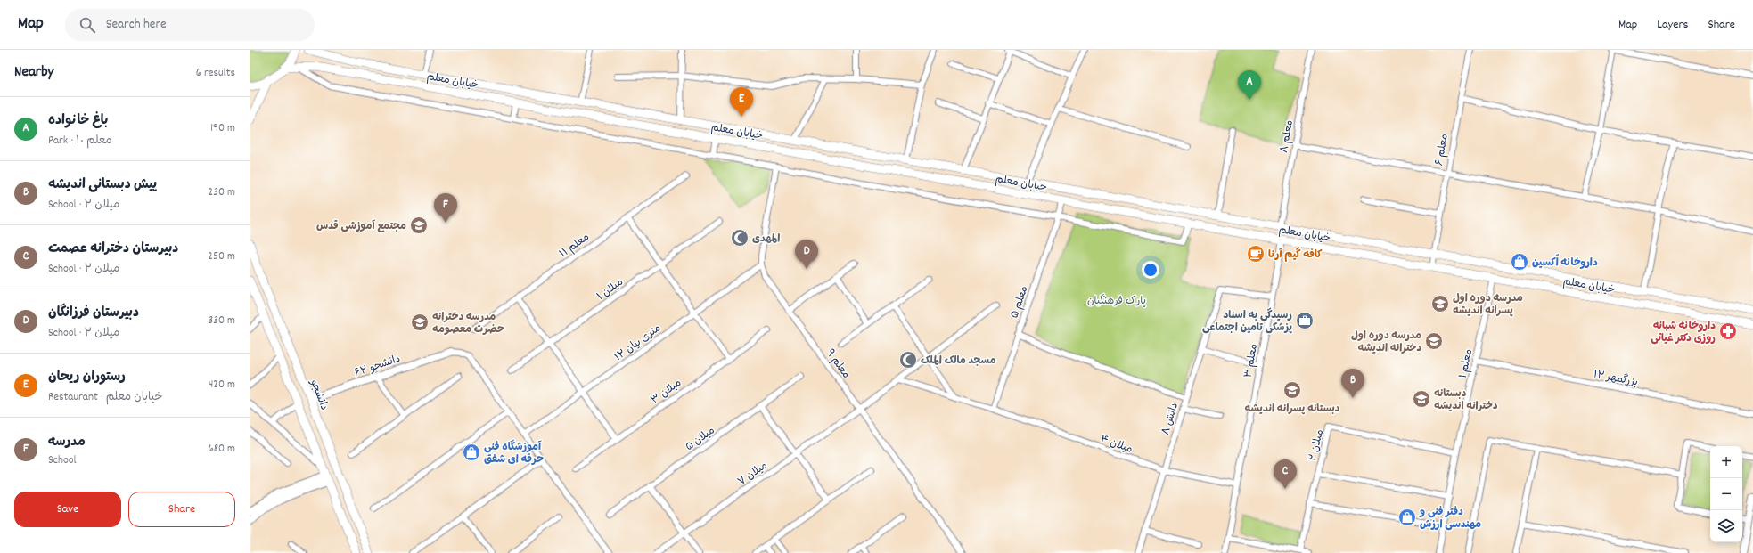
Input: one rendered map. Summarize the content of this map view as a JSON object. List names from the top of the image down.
{
  "streets": {
    "main road": ["خیابان معلم", "دانشجو"],
    "street": [
      "معلم ۸",
      "معلم ۶",
      "معلم ۱۱",
      "میلان ۱",
      "معلم ۵",
      "۱۲ متری بیان",
      "معلم ۳",
      "معلم ۹",
      "معلم ۱",
      "دانشجو ۶۲",
      "بزرگمهر ۱۲",
      "میلان ۳",
      "دانش ۸",
      "میلان ۵",
      "میلان ۴",
      "میلان ۲",
      "میلان ۷"
    ]
  },
  "crossings": [
    ["خیابان معلم", "معلم ۸"],
    ["خیابان معلم", "معلم ۶"],
    ["خیابان معلم", "معلم ۵"],
    ["خیابان معلم", "معلم ۳"],
    ["خیابان معلم", "معلم ۱"],
    ["معلم ۵", "میلان ۴"],
    ["۱۲ متری بیان", "معلم ۹"],
    ["معلم ۳", "دانش ۸"],
    ["معلم ۳", "میلان ۴"],
    ["معلم ۹", "میلان ۷"],
    ["معلم ۱", "بزرگمهر ۱۲"],
    ["معلم ۱", "میلان ۲"],
    ["دانشجو ۶۲", "دانشجو"],
    ["دانش ۸", "میلان ۴"],
    ["میلان ۴", "میلان ۷"]
  ],
  "parks": ["پارک فرهنگیان"],
  "places": {
    "school or university": [
      "مجتمع آموزشی قدس",
      "مدرسه دوره اول پسرانه اندیشه",
      "مدرسه دخترانه حضرت معصومه",
      "مدرسه دوره اول دخترانه اندیشه",
      "دبستانه پسرانه اندیشه",
      "دبستانه دخترانه اندیشه"
    ],
    "mosque": ["المهدی", "مسجد مالک الملک"],
    "cafe": ["کافه گیم آرنا"],
    "shop": ["داروخانه اُکسین", "آموزشگاه فنی حرفه ای شفق", "دفتر فنی و مهندسی ارزش"],
    "office": ["رسیدگی به اسناد پزشکی تامین اجتماعی"],
    "pharmacy": ["داروخانه شبانه روزی دکتر غیاثی"]
  },
  "page": {
    "header": "Map",
    "search": "Search here",
    "nav": ["Map", "Layers", "Share"],
    "heading": ["Nearby", "6 results"],
    "pins": [
      "A",
      "E",
      "F",
      "D",
      "B",
      "C"
    ],
    "list": [
      {
        "mark": "A",
        "name": "باغ خانواده",
        "note": "Park · معلم ۱۰",
        "value": "190 m"
      },
      {
        "mark": "B",
        "name": "پیش دبستانی اندیشه",
        "note": "School · میلان ۲",
        "value": "230 m"
      },
      {
        "mark": "C",
        "name": "دبیرستان دخترانه عصمت",
        "note": "School · میلان ۲",
        "value": "250 m"
      },
      {
        "mark": "D",
        "name": "دبیرستان فرزانگان",
        "note": "School · میلان ۲",
        "value": "330 m"
      },
      {
        "mark": "E",
        "name": "رستوران ریحان",
        "note": "Restaurant · خیابان معلم",
        "value": "420 m"
      },
      {
        "mark": "F",
        "name": "مدرسه",
        "note": "School",
        "value": "680 m"
      }
    ],
    "map_buttons": ["+", "−"],
    "buttons": ["Save", "Share"]
  }
}
